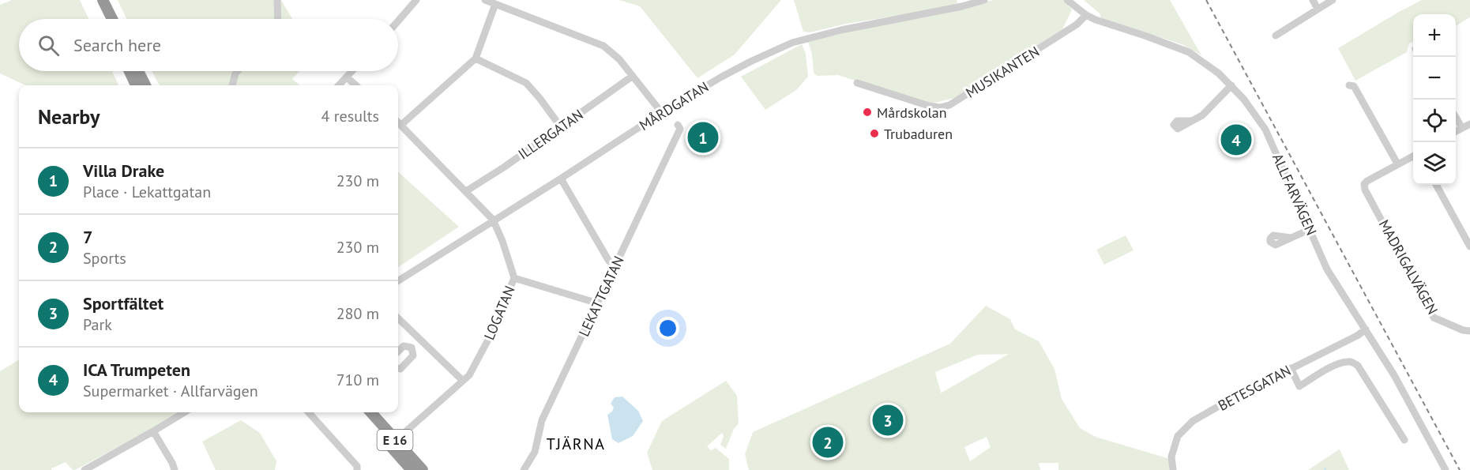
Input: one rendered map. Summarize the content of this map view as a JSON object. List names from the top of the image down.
{
  "streets": {
    "highway": ["E 16"],
    "street": [
      "MUSIKANTEN",
      "MÅRDGATAN",
      "ILLERGATAN",
      "ALLFARVÄGEN",
      "MADRIGALVÄGEN",
      "LEKATTGATAN",
      "LOGATAN",
      "BETESGATAN"
    ]
  },
  "crossings": [
    ["MUSIKANTEN", "ALLFARVÄGEN"],
    ["MÅRDGATAN", "LOGATAN"],
    ["ILLERGATAN", "LOGATAN"],
    ["ALLFARVÄGEN", "BETESGATAN"]
  ],
  "districts": ["TJÄRNA"],
  "places": ["Mårdskolan", "Trubaduren"],
  "page": {
    "map_buttons": ["+", "−"],
    "search": "Search here",
    "heading": ["Nearby", "4 results"],
    "pins": [
      "1",
      "4",
      "3",
      "2"
    ],
    "list": [
      {
        "mark": "1",
        "name": "Villa Drake",
        "note": "Place · Lekattgatan",
        "value": "230 m"
      },
      {
        "mark": "2",
        "name": "7",
        "note": "Sports",
        "value": "230 m"
      },
      {
        "mark": "3",
        "name": "Sportfältet",
        "note": "Park",
        "value": "280 m"
      },
      {
        "mark": "4",
        "name": "ICA Trumpeten",
        "note": "Supermarket · Allfarvägen",
        "value": "710 m"
      }
    ]
  }
}
